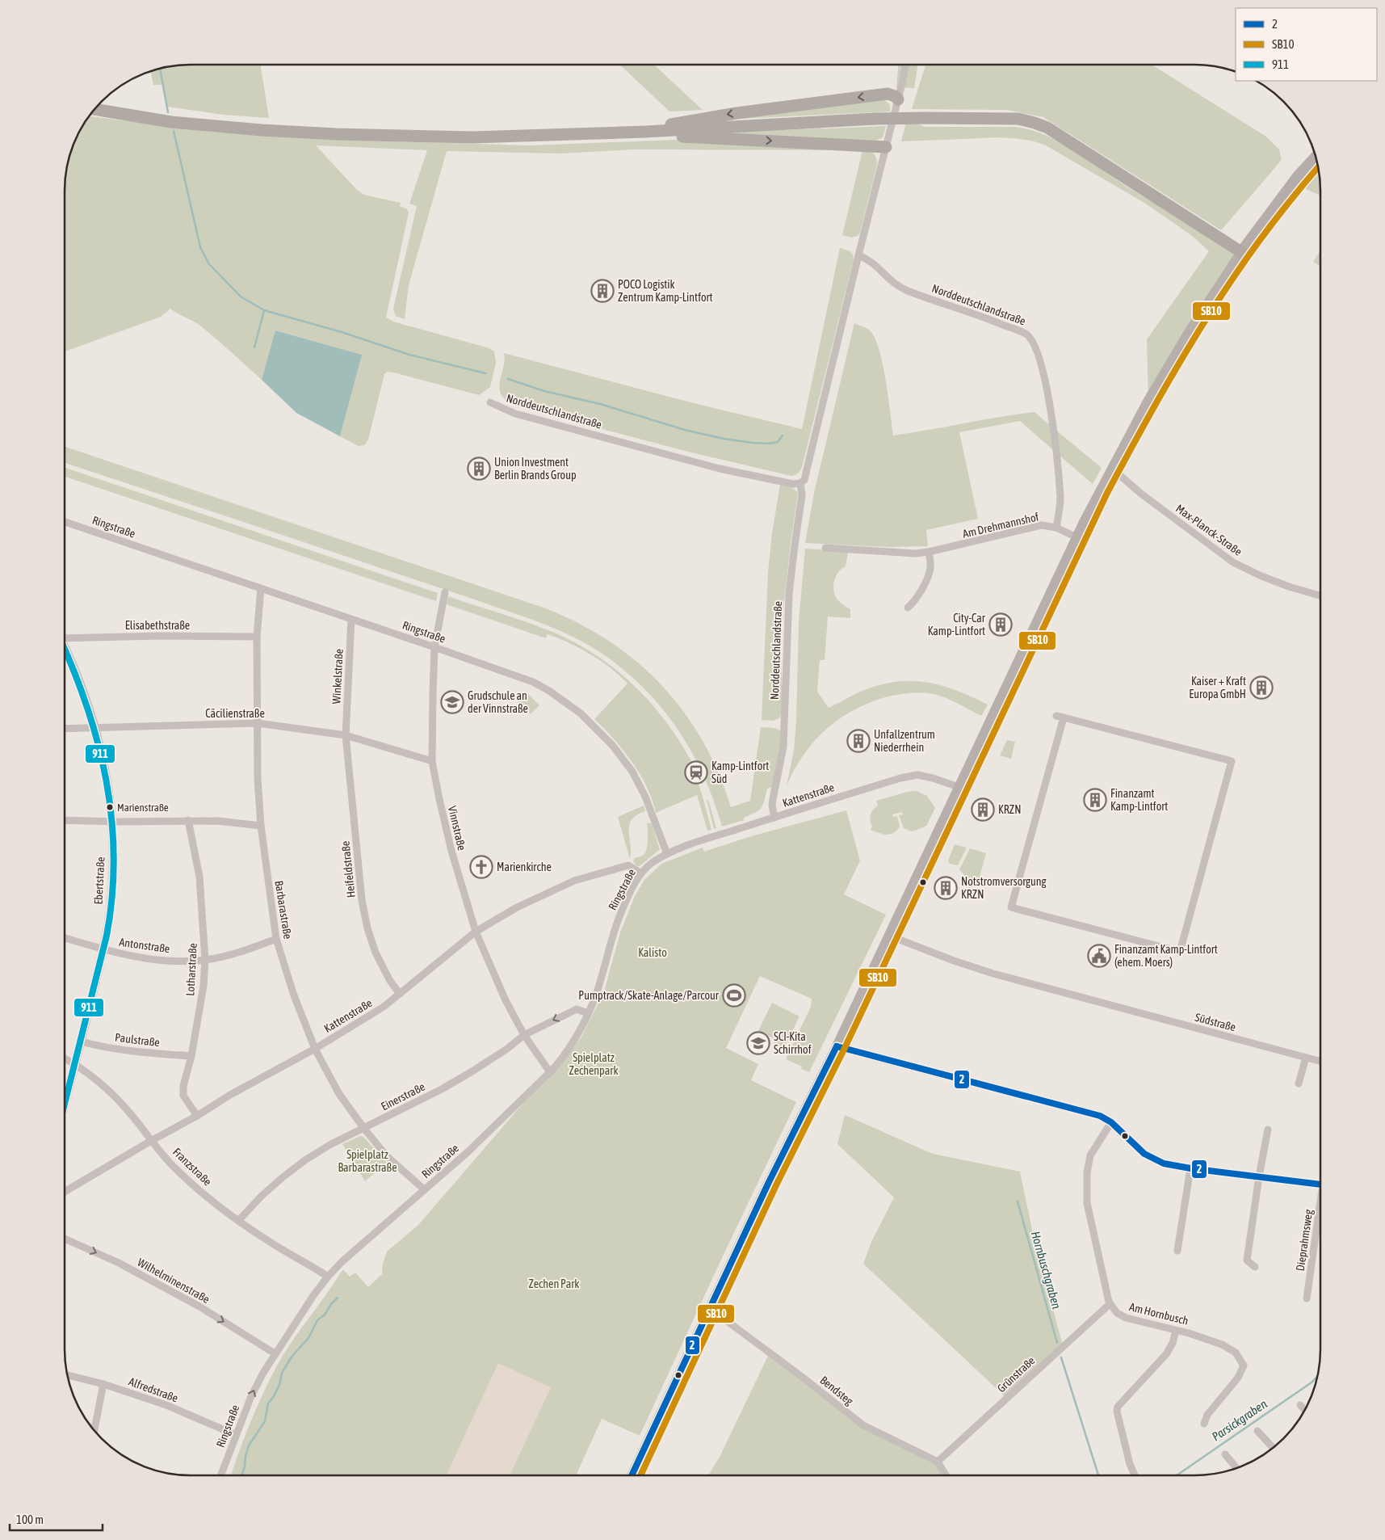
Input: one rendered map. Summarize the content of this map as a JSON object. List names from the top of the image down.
{
  "streets": {
    "street": [
      "Norddeutschlandstraße",
      "Am Drehmannshof",
      "Ringstraße",
      "Max-Planck-Straße",
      "Elisabethstraße",
      "Winkelstraße",
      "Cäcilienstraße",
      "Kattenstraße",
      "Vinnstraße",
      "Heifeldstraße",
      "Ebertstraße",
      "Barbarastraße",
      "Antonstraße",
      "Lotharstraße",
      "Südstraße",
      "Paulstraße",
      "Einerstraße",
      "Franzstraße",
      "Dieprahmsweg",
      "Wilhelminenstraße",
      "Am Hornbusch",
      "Grünstraße",
      "Alfredstraße",
      "Bendsteg"
    ]
  },
  "crossings": [
    ["Norddeutschlandstraße", "Am Drehmannshof"],
    ["Norddeutschlandstraße", "Kattenstraße"],
    ["Ringstraße", "Winkelstraße"],
    ["Ringstraße", "Kattenstraße"],
    ["Ringstraße", "Vinnstraße"],
    ["Ringstraße", "Barbarastraße"],
    ["Ringstraße", "Einerstraße"],
    ["Ringstraße", "Franzstraße"],
    ["Ringstraße", "Wilhelminenstraße"],
    ["Ringstraße", "Alfredstraße"],
    ["Elisabethstraße", "Barbarastraße"],
    ["Winkelstraße", "Cäcilienstraße"],
    ["Winkelstraße", "Heifeldstraße"],
    ["Cäcilienstraße", "Vinnstraße"],
    ["Cäcilienstraße", "Heifeldstraße"],
    ["Cäcilienstraße", "Ebertstraße"],
    ["Cäcilienstraße", "Barbarastraße"],
    ["Kattenstraße", "Vinnstraße"],
    ["Kattenstraße", "Heifeldstraße"],
    ["Kattenstraße", "Barbarastraße"],
    ["Kattenstraße", "Lotharstraße"],
    ["Kattenstraße", "Franzstraße"],
    ["Vinnstraße", "Einerstraße"],
    ["Ebertstraße", "Antonstraße"],
    ["Ebertstraße", "Paulstraße"],
    ["Ebertstraße", "Franzstraße"],
    ["Barbarastraße", "Antonstraße"],
    ["Barbarastraße", "Einerstraße"],
    ["Antonstraße", "Lotharstraße"],
    ["Lotharstraße", "Paulstraße"],
    ["Einerstraße", "Franzstraße"],
    ["Am Hornbusch", "Grünstraße"],
    ["Grünstraße", "Bendsteg"]
  ],
  "one_way": ["Wilhelminenstraße"],
  "water": ["Hornbuschgraben", "Parsickgraben"],
  "parks": [
    "Kalisto",
    "Spielplatz Zechenpark",
    "Spielplatz Barbarastraße",
    "Zechen Park"
  ],
  "places": {
    "building": [
      "POCO Logistik Zentrum Kamp-Lintfort",
      "Union Investment Berlin Brands Group",
      "City-Car Kamp-Lintfort",
      "Kaiser + Kraft Europa GmbH",
      "Unfallzentrum Niederrhein",
      "Finanzamt Kamp-Lintfort",
      "KRZN",
      "Notstromversorgung KRZN"
    ],
    "school or university": ["Grudschule an der Vinnstraße", "SCI-Kita Schirrhof"],
    "station": ["Kamp-Lintfort Süd"],
    "other": ["Marienstraße"],
    "church": ["Marienkirche"],
    "public building": ["Finanzamt Kamp-Lintfort (ehem. Moers)"],
    "sports": ["Pumptrack/Skate-Anlage/Parcour"]
  },
  "lines": ["transit line SB10", "transit line 911", "transit line 2"],
  "legend": ["2", "SB10", "911"],
  "scale_bar": "100 m"
}
